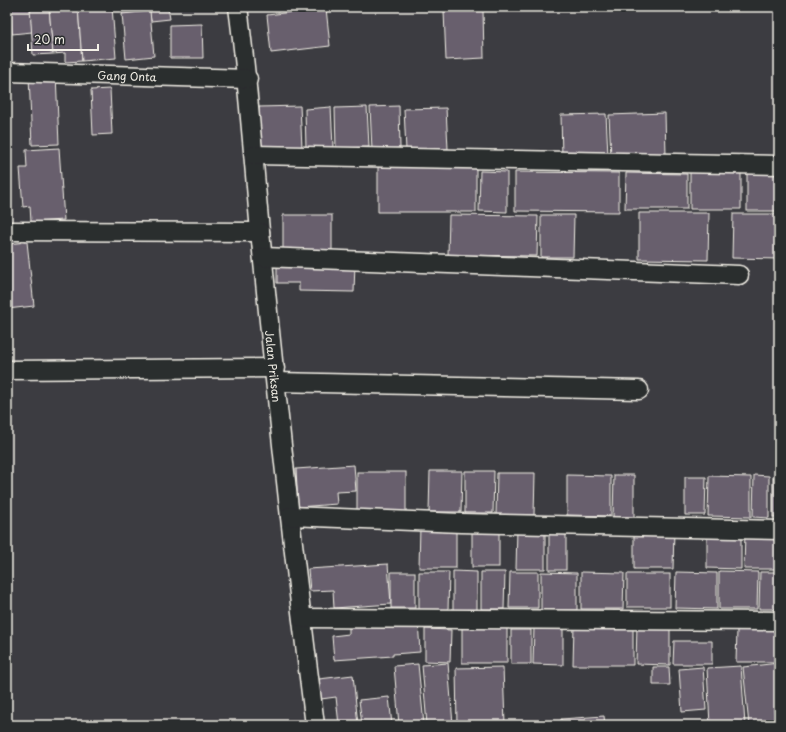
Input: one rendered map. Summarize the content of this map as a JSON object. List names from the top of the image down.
{
  "streets": {
    "street": ["Gang Onta", "Jalan Priksan"]
  },
  "crossings": [
    ["Gang Onta", "Jalan Priksan"]
  ],
  "scale_bar": "20 m"
}
